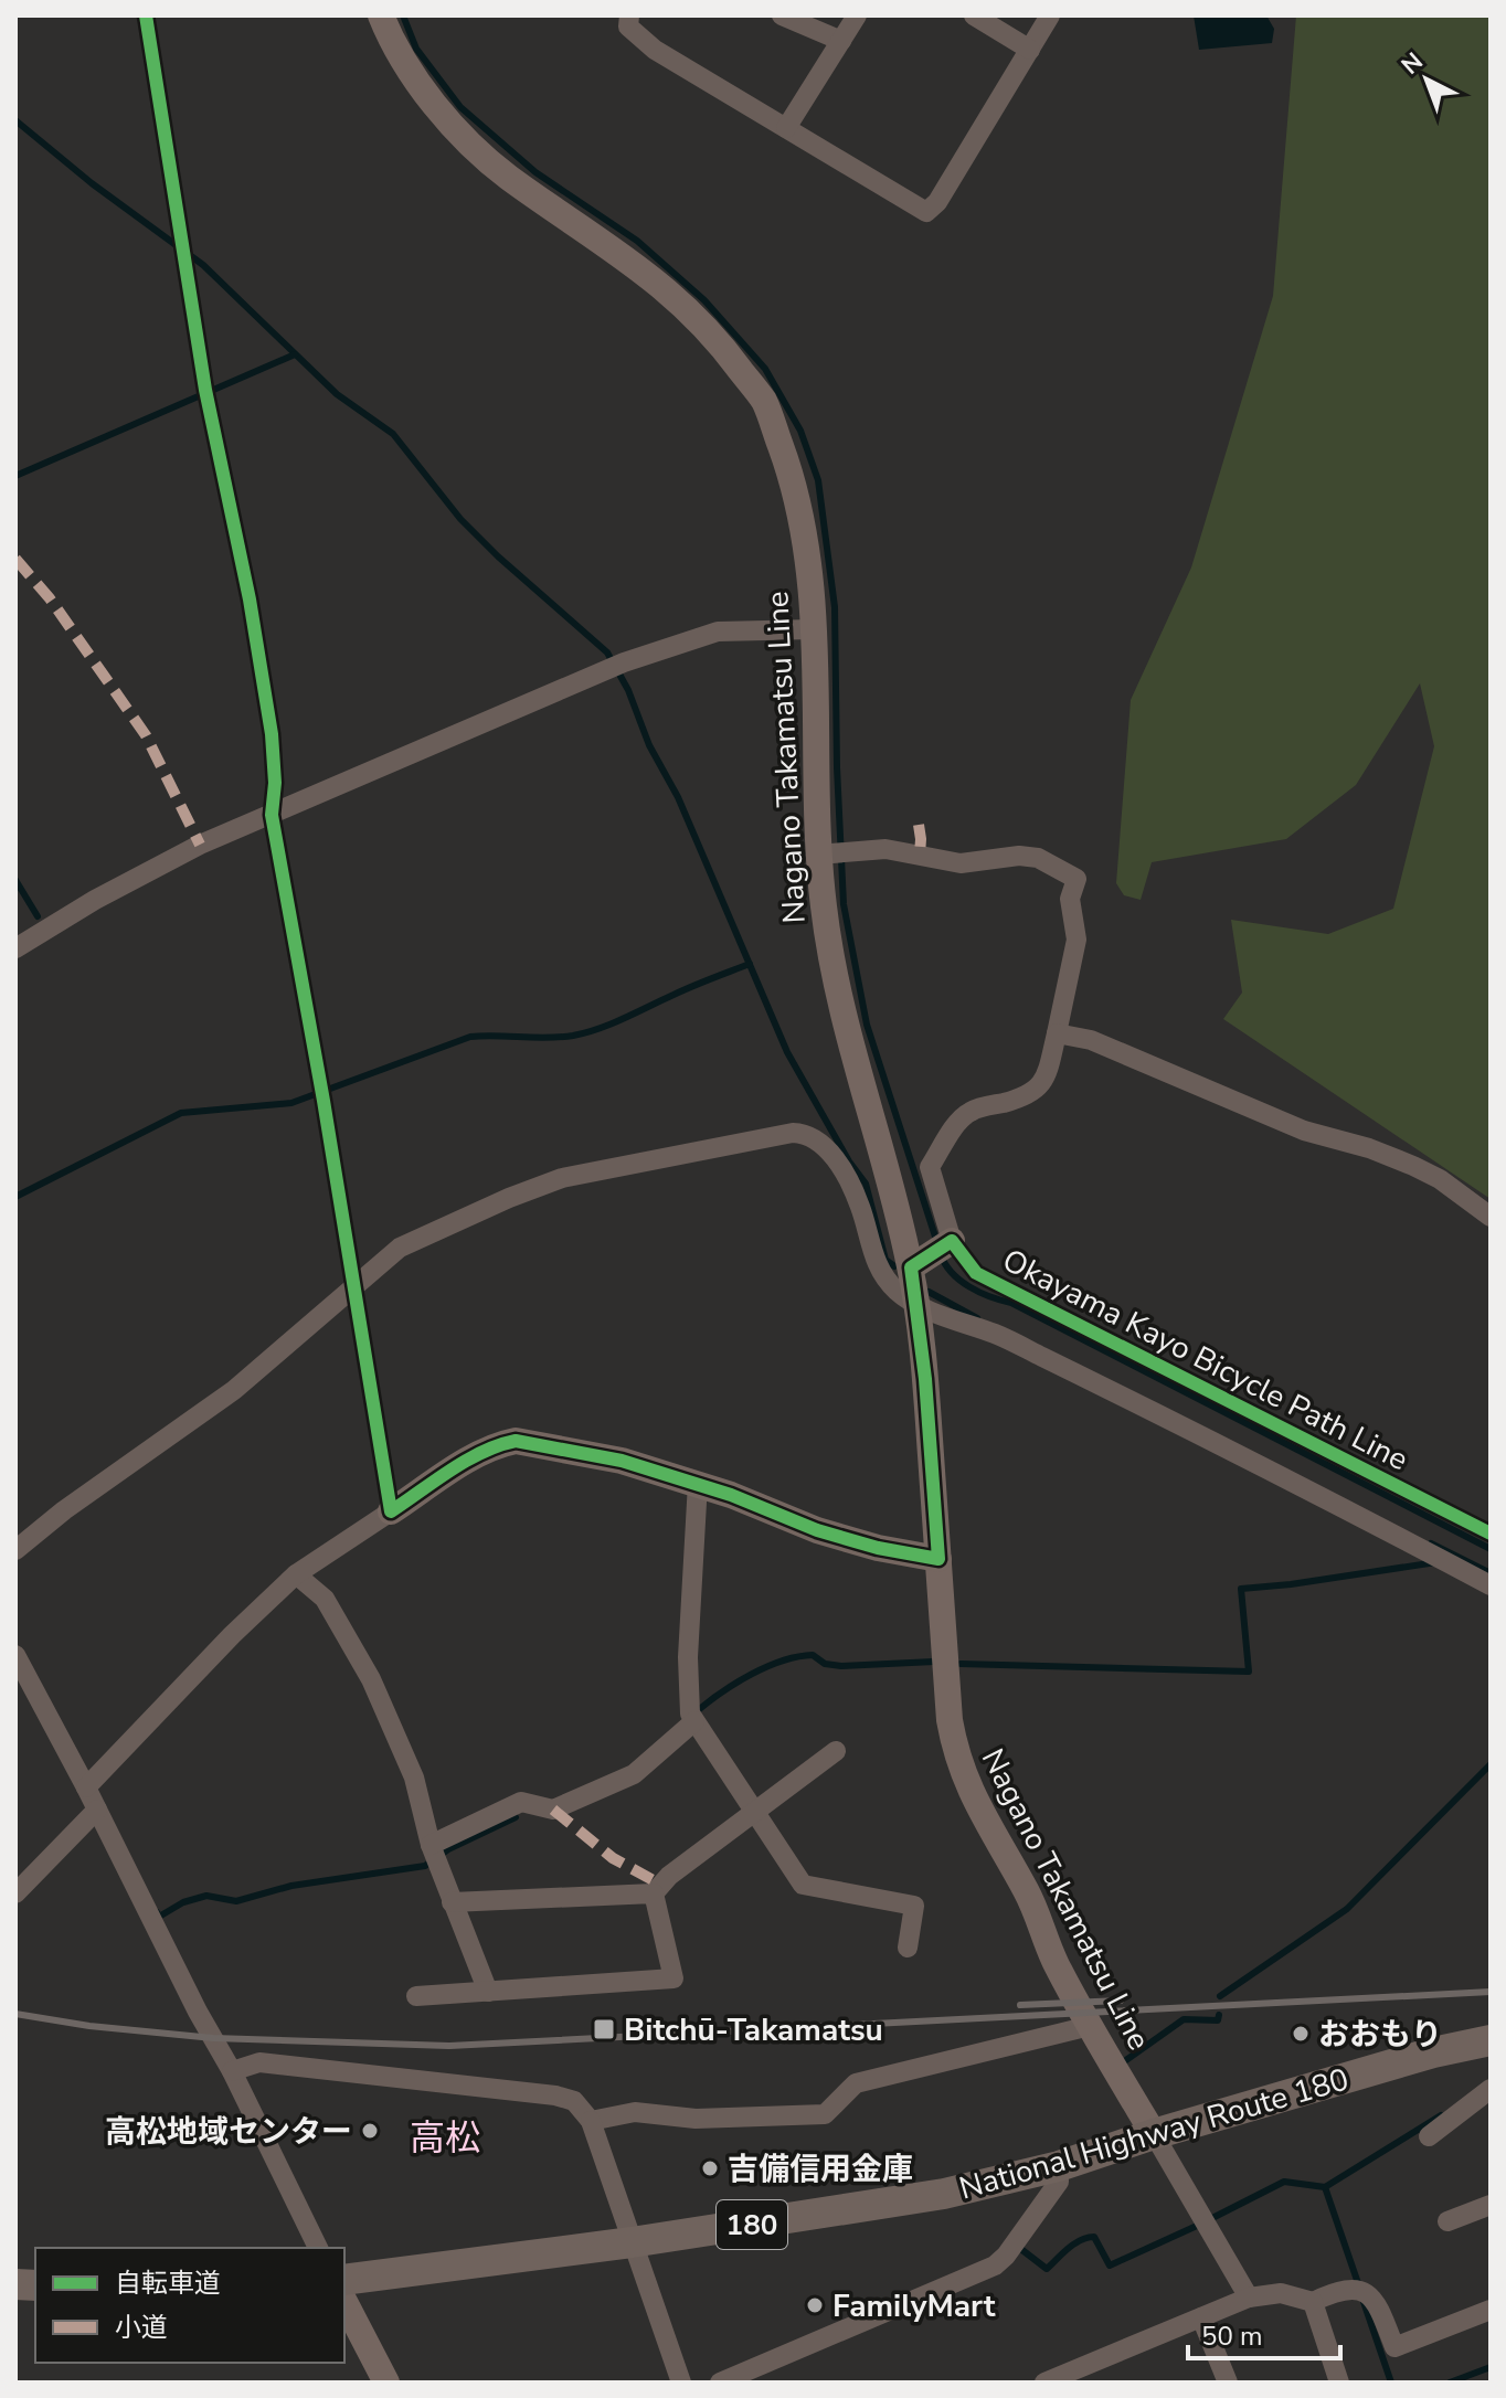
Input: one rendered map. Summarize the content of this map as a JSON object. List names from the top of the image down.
{
  "streets": {
    "highway": ["National Highway Route 180", "180"],
    "main road": ["Nagano Takamatsu Line"],
    "cycle path": ["Okayama Kayo Bicycle Path Line"]
  },
  "crossings": [
    ["Nagano Takamatsu Line", "National Highway Route 180"]
  ],
  "districts": ["高松"],
  "places": {
    "transit": ["Bitchū-Takamatsu"],
    "other": [
      "おおもり",
      "高松地域センター",
      "吉備信用金庫",
      "FamilyMart"
    ]
  },
  "legend": ["自転車道", "小道"],
  "scale_bar": "50 m",
  "north": "top left"
}
